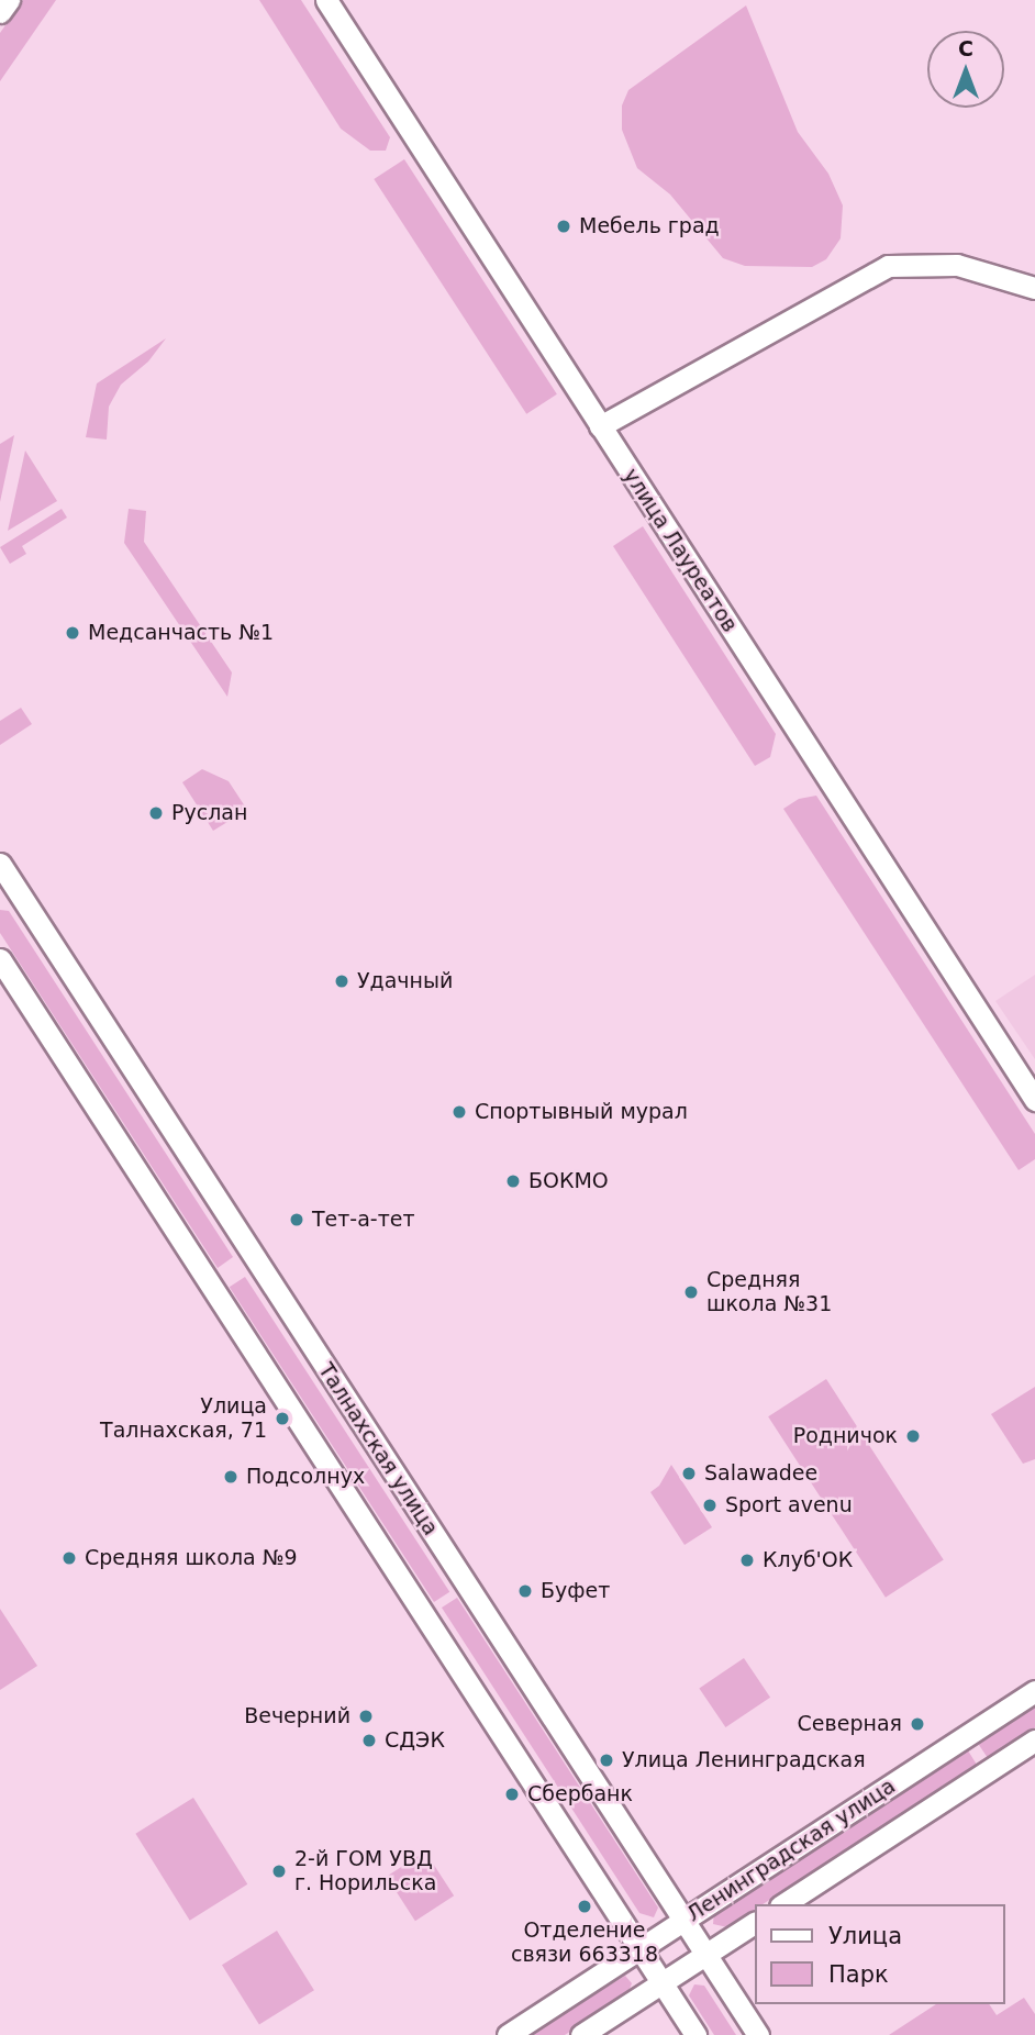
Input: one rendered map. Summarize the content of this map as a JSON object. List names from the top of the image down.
{
  "streets": {
    "street": ["улица Лауреатов", "Талнахская улица", "Ленинградская улица"]
  },
  "crossings": [
    ["Талнахская улица", "Ленинградская улица"]
  ],
  "places": [
    "Мебель град",
    "Медсанчасть №1",
    "Руслан",
    "Удачный",
    "Спортывный мурал",
    "БОКМО",
    "Тет-а-тет",
    "Средняя школа №31",
    "Улица Талнахская, 71",
    "Родничок",
    "Salawadee",
    "Подсолнух",
    "Sport avenu",
    "Средняя школа №9",
    "Клуб'ОК",
    "Буфет",
    "Вечерний",
    "Северная",
    "СДЭК",
    "Улица Ленинградская",
    "Сбербанк",
    "2-й ГОМ УВД г. Норильска",
    "Отделение связи 663318"
  ],
  "legend": ["Улица", "Парк"],
  "north": "top"
}
